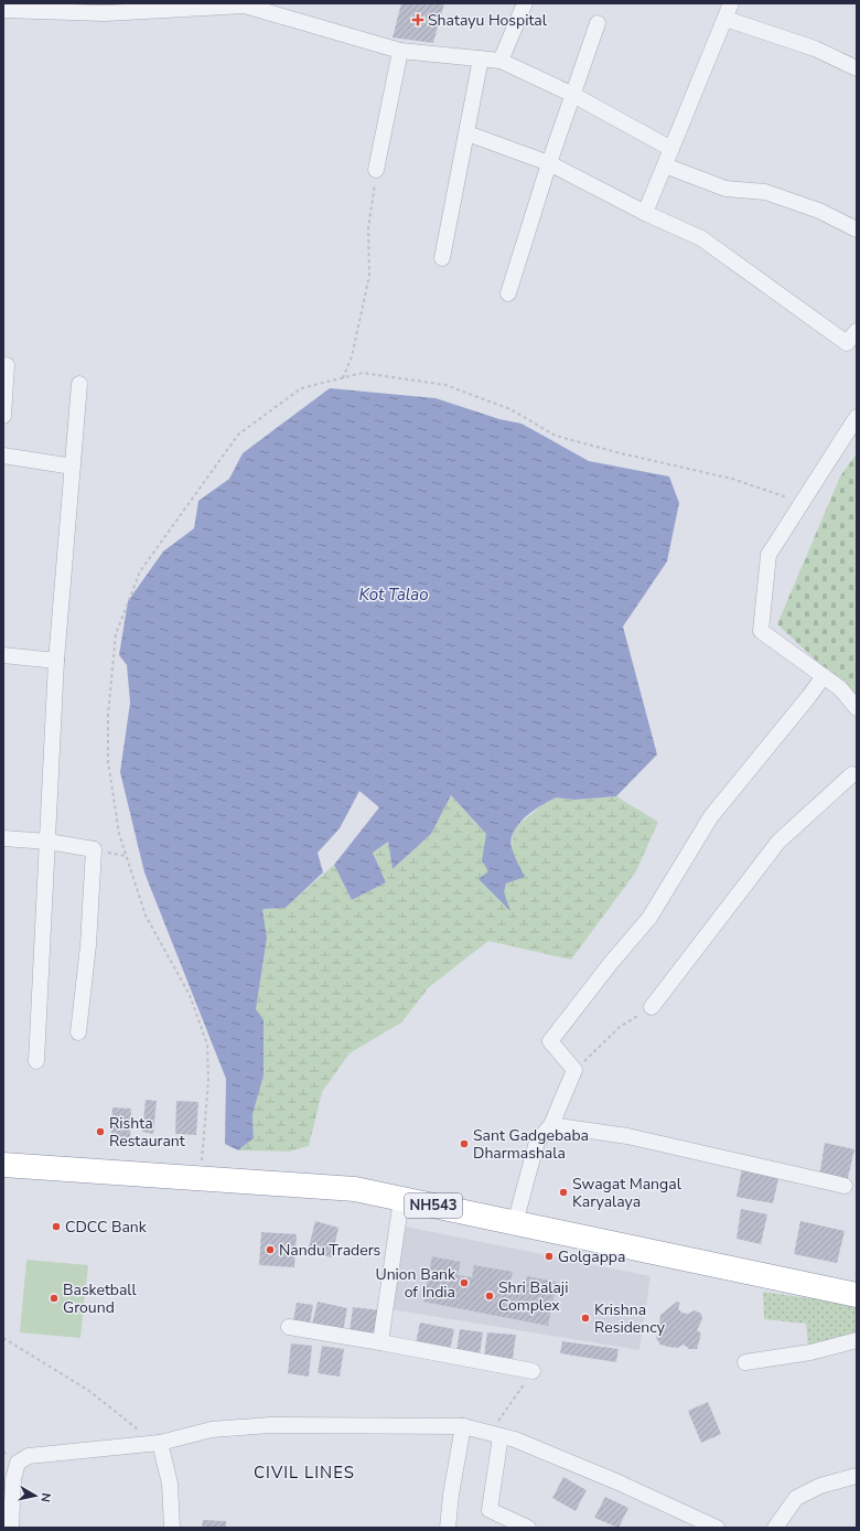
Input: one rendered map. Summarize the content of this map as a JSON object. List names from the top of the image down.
{
  "streets": {
    "highway": ["NH543"]
  },
  "districts": ["CIVIL LINES"],
  "water": ["Kot Talao"],
  "places": {
    "health": ["Shatayu Hospital"],
    "other": [
      "Rishta Restaurant",
      "Sant Gadgebaba Dharmashala",
      "Swagat Mangal Karyalaya",
      "CDCC Bank",
      "Nandu Traders",
      "Golgappa",
      "Union Bank of India",
      "Shri Balaji Complex",
      "Basketball Ground",
      "Krishna Residency"
    ]
  },
  "north": "right"
}
